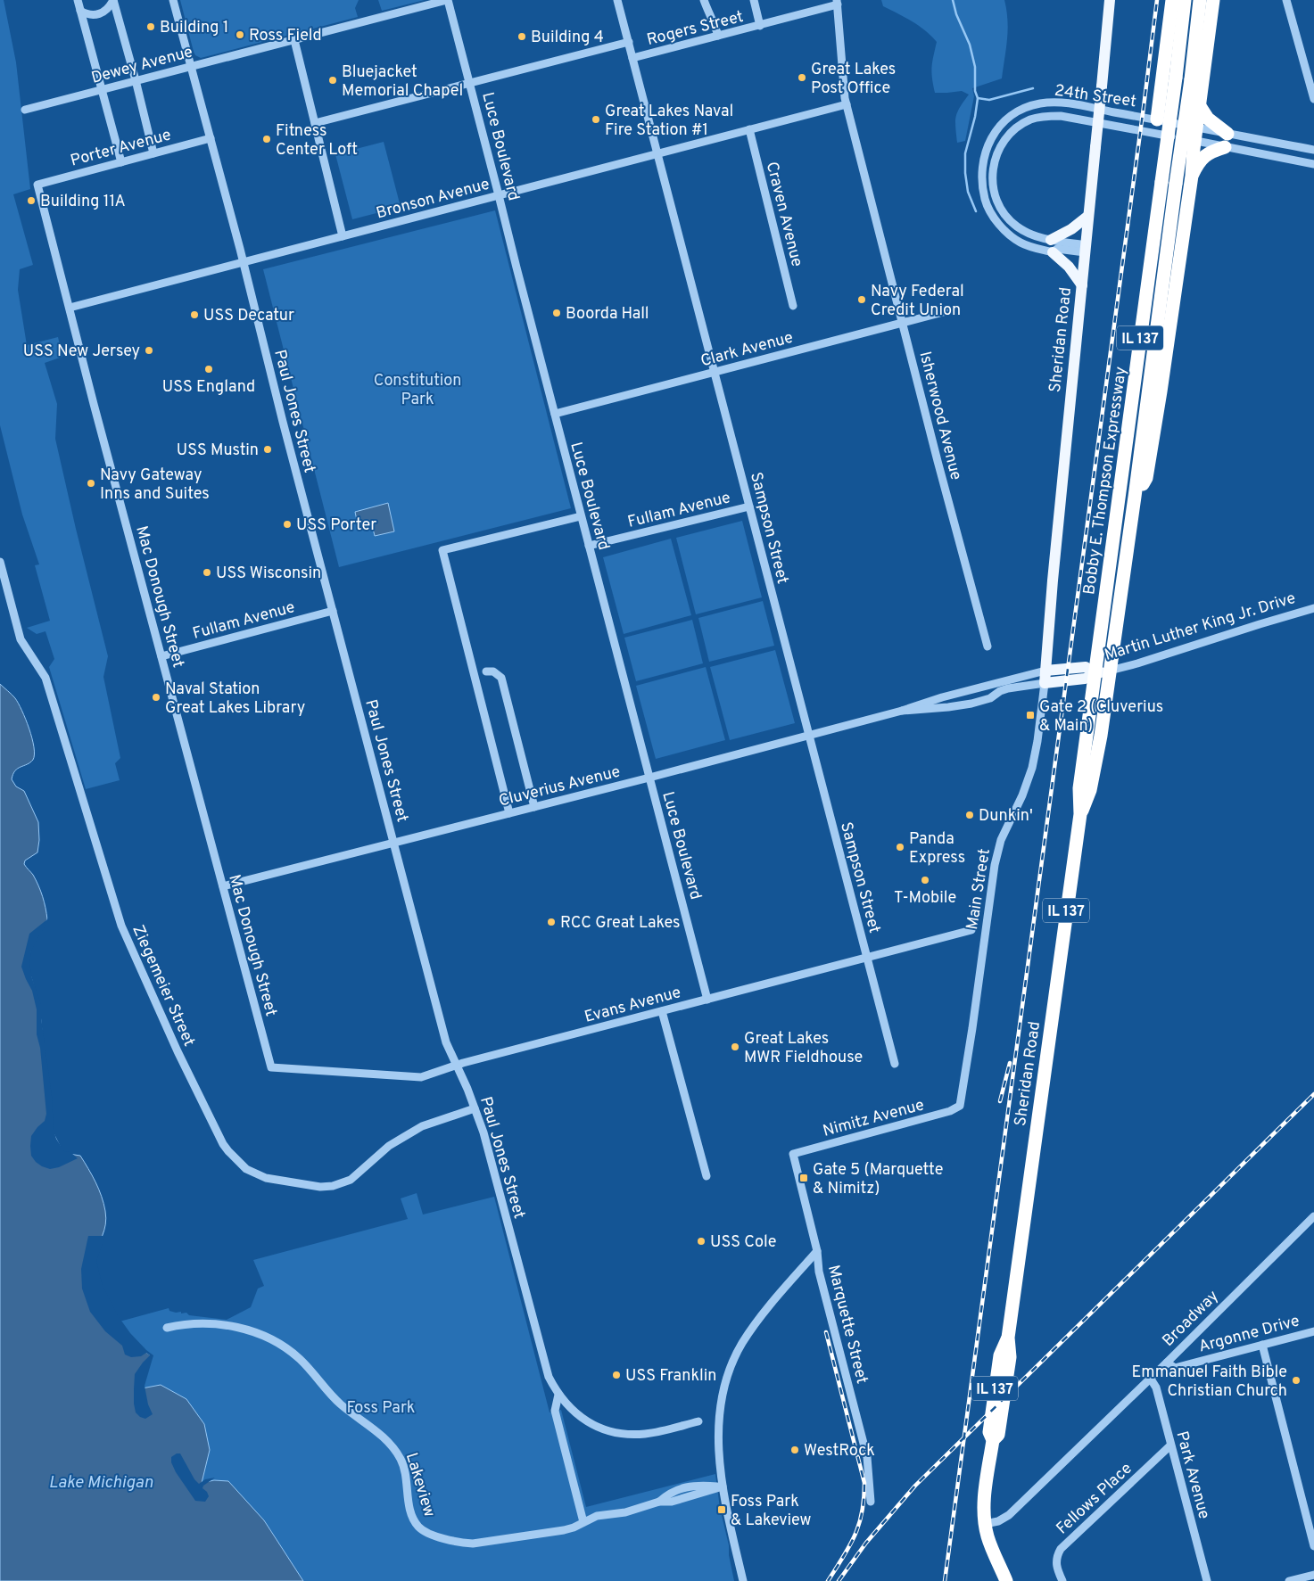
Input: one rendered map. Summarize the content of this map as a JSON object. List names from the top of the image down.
{
  "streets": {
    "highway": ["IL 137", "Sheridan Road", "Bobby E. Thompson Expressway"],
    "main road": ["Martin Luther King Jr. Drive"],
    "street": [
      "Rogers Street",
      "Dewey Avenue",
      "24th Street",
      "Luce Boulevard",
      "Porter Avenue",
      "Bronson Avenue",
      "Craven Avenue",
      "Clark Avenue",
      "Paul Jones Street",
      "Isherwood Avenue",
      "Fullam Avenue",
      "Sampson Street",
      "Mac Donough Street",
      "Cluverius Avenue",
      "Main Street",
      "Ziegemeier Street",
      "Evans Avenue",
      "Nimitz Avenue",
      "Broadway",
      "Marquette Street",
      "Argonne Drive",
      "Park Avenue",
      "Lakeview",
      "Fellows Place"
    ]
  },
  "crossings": [
    ["Rogers Street", "Sampson Street"],
    ["Dewey Avenue", "Luce Boulevard"],
    ["Dewey Avenue", "Paul Jones Street"],
    ["24th Street", "Sheridan Road"],
    ["Luce Boulevard", "Bronson Avenue"],
    ["Luce Boulevard", "Clark Avenue"],
    ["Luce Boulevard", "Fullam Avenue"],
    ["Luce Boulevard", "Cluverius Avenue"],
    ["Luce Boulevard", "Evans Avenue"],
    ["Porter Avenue", "Paul Jones Street"],
    ["Porter Avenue", "Mac Donough Street"],
    ["Bronson Avenue", "Craven Avenue"],
    ["Bronson Avenue", "Paul Jones Street"],
    ["Bronson Avenue", "Isherwood Avenue"],
    ["Bronson Avenue", "Sampson Street"],
    ["Bronson Avenue", "Mac Donough Street"],
    ["Sheridan Road", "Bobby E. Thompson Expressway"],
    ["Sheridan Road", "Martin Luther King Jr. Drive"],
    ["Sheridan Road", "Cluverius Avenue"],
    ["Sheridan Road", "Main Street"],
    ["Sheridan Road", "Broadway"],
    ["Clark Avenue", "Isherwood Avenue"],
    ["Clark Avenue", "Sampson Street"],
    ["Paul Jones Street", "Fullam Avenue"],
    ["Paul Jones Street", "Cluverius Avenue"],
    ["Paul Jones Street", "Ziegemeier Street"],
    ["Paul Jones Street", "Evans Avenue"],
    ["Bobby E. Thompson Expressway", "Martin Luther King Jr. Drive"],
    ["Fullam Avenue", "Sampson Street"],
    ["Fullam Avenue", "Mac Donough Street"],
    ["Sampson Street", "Cluverius Avenue"],
    ["Sampson Street", "Evans Avenue"],
    ["Mac Donough Street", "Cluverius Avenue"],
    ["Mac Donough Street", "Evans Avenue"],
    ["Martin Luther King Jr. Drive", "Cluverius Avenue"],
    ["Martin Luther King Jr. Drive", "Main Street"],
    ["Cluverius Avenue", "Main Street"],
    ["Main Street", "Nimitz Avenue"],
    ["Nimitz Avenue", "Marquette Street"],
    ["Broadway", "Argonne Drive"],
    ["Broadway", "Park Avenue"],
    ["Park Avenue", "Fellows Place"]
  ],
  "water": ["Lake Michigan"],
  "parks": ["Constitution Park", "Foss Park"],
  "places": {
    "other": [
      "Building 1",
      "Ross Field",
      "Building 4",
      "Great Lakes Post Office",
      "Bluejacket Memorial Chapel",
      "Great Lakes Naval Fire Station #1",
      "Fitness Center Loft",
      "Building 11A",
      "Navy Federal Credit Union",
      "Boorda Hall",
      "USS Decatur",
      "USS New Jersey",
      "USS England",
      "USS Mustin",
      "Navy Gateway Inns and Suites",
      "USS Porter",
      "USS Wisconsin",
      "Naval Station Great Lakes Library",
      "Dunkin'",
      "Panda Express",
      "T-Mobile",
      "RCC Great Lakes",
      "Great Lakes MWR Fieldhouse",
      "USS Cole",
      "USS Franklin",
      "Emmanuel Faith Bible Christian Church",
      "WestRock"
    ],
    "transit": ["Gate 2 (Cluverius & Main)", "Gate 5 (Marquette & Nimitz)", "Foss Park & Lakeview"]
  }
}
